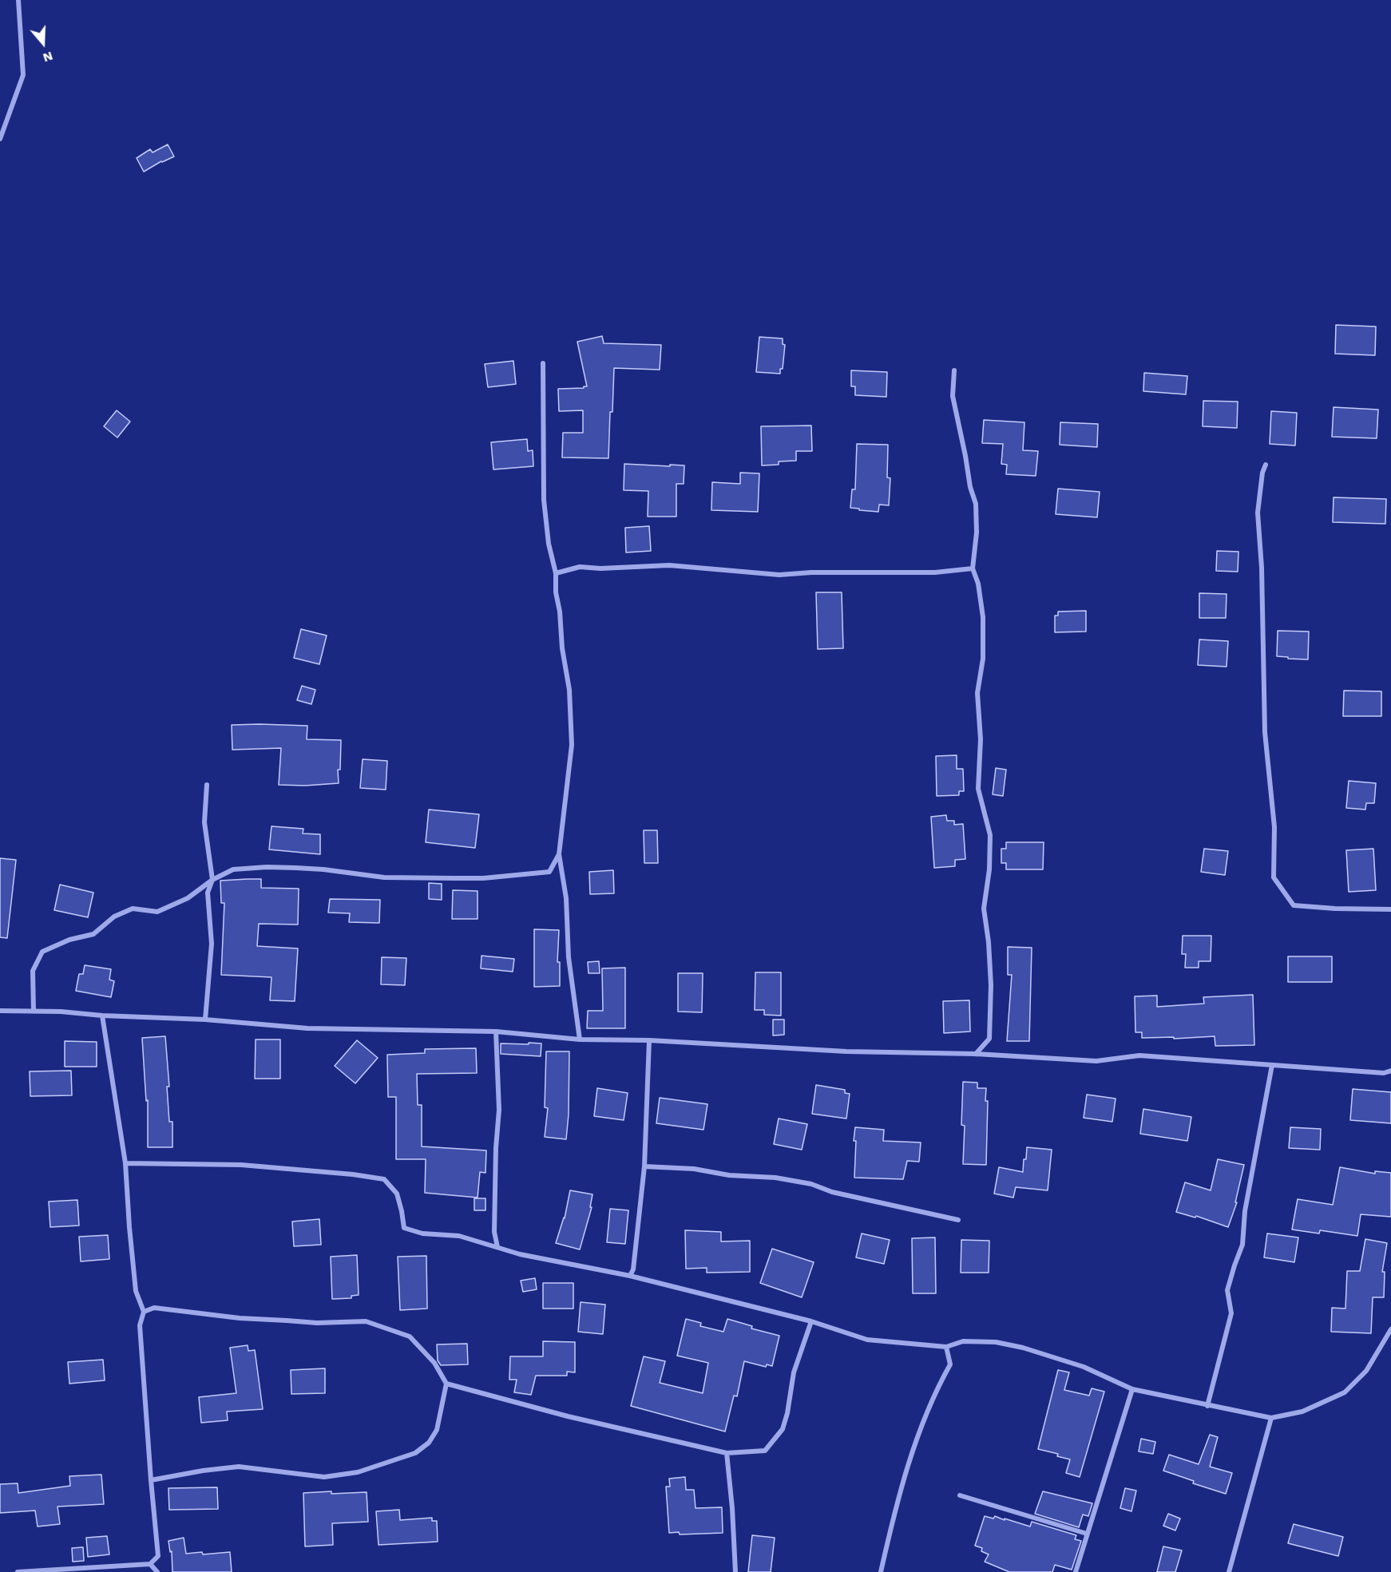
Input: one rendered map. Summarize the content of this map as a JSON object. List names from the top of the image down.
{
  "north": "bottom"
}
